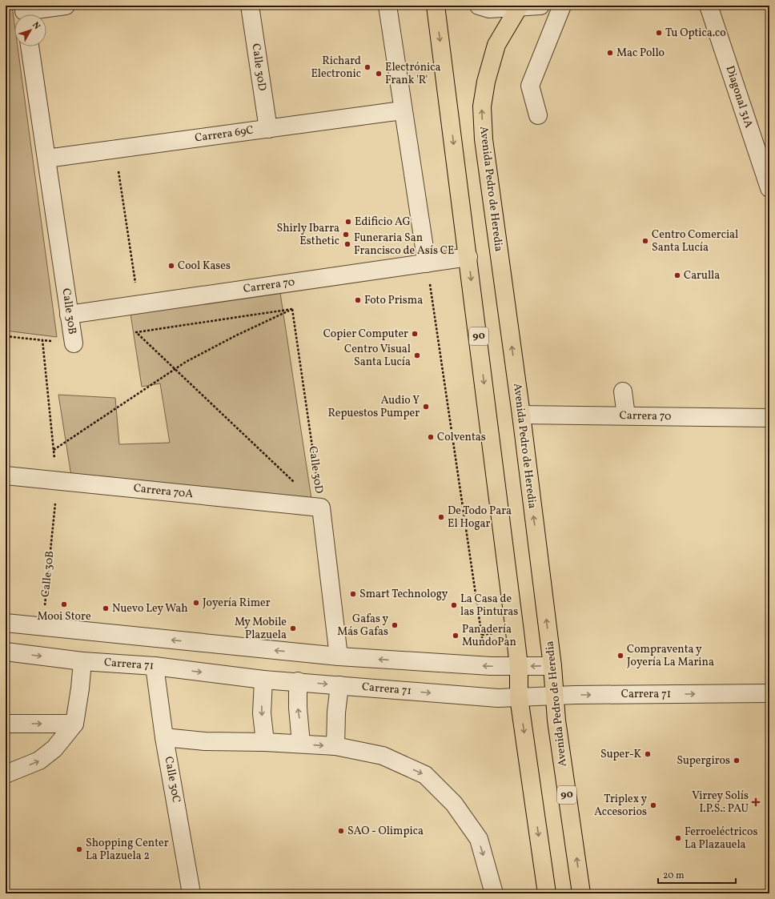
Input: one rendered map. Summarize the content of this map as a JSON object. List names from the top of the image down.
{
  "streets": {
    "highway": ["Avenida Pedro de Heredia", "90"],
    "street": [
      "Calle 30D",
      "Diagonal 31A",
      "Carrera 69C",
      "Carrera 70",
      "Calle 30B",
      "Carrera 70A",
      "Carrera 71",
      "Calle 30C"
    ]
  },
  "crossings": [
    ["Calle 30D", "Carrera 69C"],
    ["Calle 30D", "Carrera 70"],
    ["Calle 30D", "Carrera 70A"],
    ["Carrera 69C", "Calle 30B"],
    ["Avenida Pedro de Heredia", "Carrera 70"],
    ["Avenida Pedro de Heredia", "Carrera 71"],
    ["Carrera 70", "Calle 30B"],
    ["Carrera 70", "90"],
    ["Calle 30B", "Carrera 70A"],
    ["90", "Carrera 71"],
    ["Carrera 71", "Calle 30C"]
  ],
  "places": {
    "other": [
      "Tu Optica.co",
      "Mac Pollo",
      "Richard Electronic",
      "Electrónica Frank 'R'",
      "Edificio AG",
      "Shirly Ibarra Esthetic",
      "Centro Comercial Santa Lucía",
      "Funeraria San Francisco de Asís CE",
      "Cool Kases",
      "Carulla",
      "Foto Prisma",
      "Copier Computer",
      "Centro Visual Santa Lucía",
      "Audio Y Repuestos Pumper",
      "Colventas",
      "De Todo Para El Hogar",
      "Smart Technology",
      "Joyería Rimer",
      "Mooi Store",
      "La Casa de las Pinturas",
      "Nuevo Ley Wah",
      "Gafas y Más Gafas",
      "My Mobile Plazuela",
      "Panadería MundoPan",
      "Compraventa y Joyería La Marina",
      "Super-K",
      "Supergiros",
      "Triplex y Accesorios",
      "SAO - Olimpica",
      "Ferroeléctricos La Plazauela",
      "Shopping Center La Plazuela 2"
    ],
    "health": ["Virrey Solís I.P.S.: PAU"]
  },
  "scale_bar": "20 m",
  "north": "top right"
}
